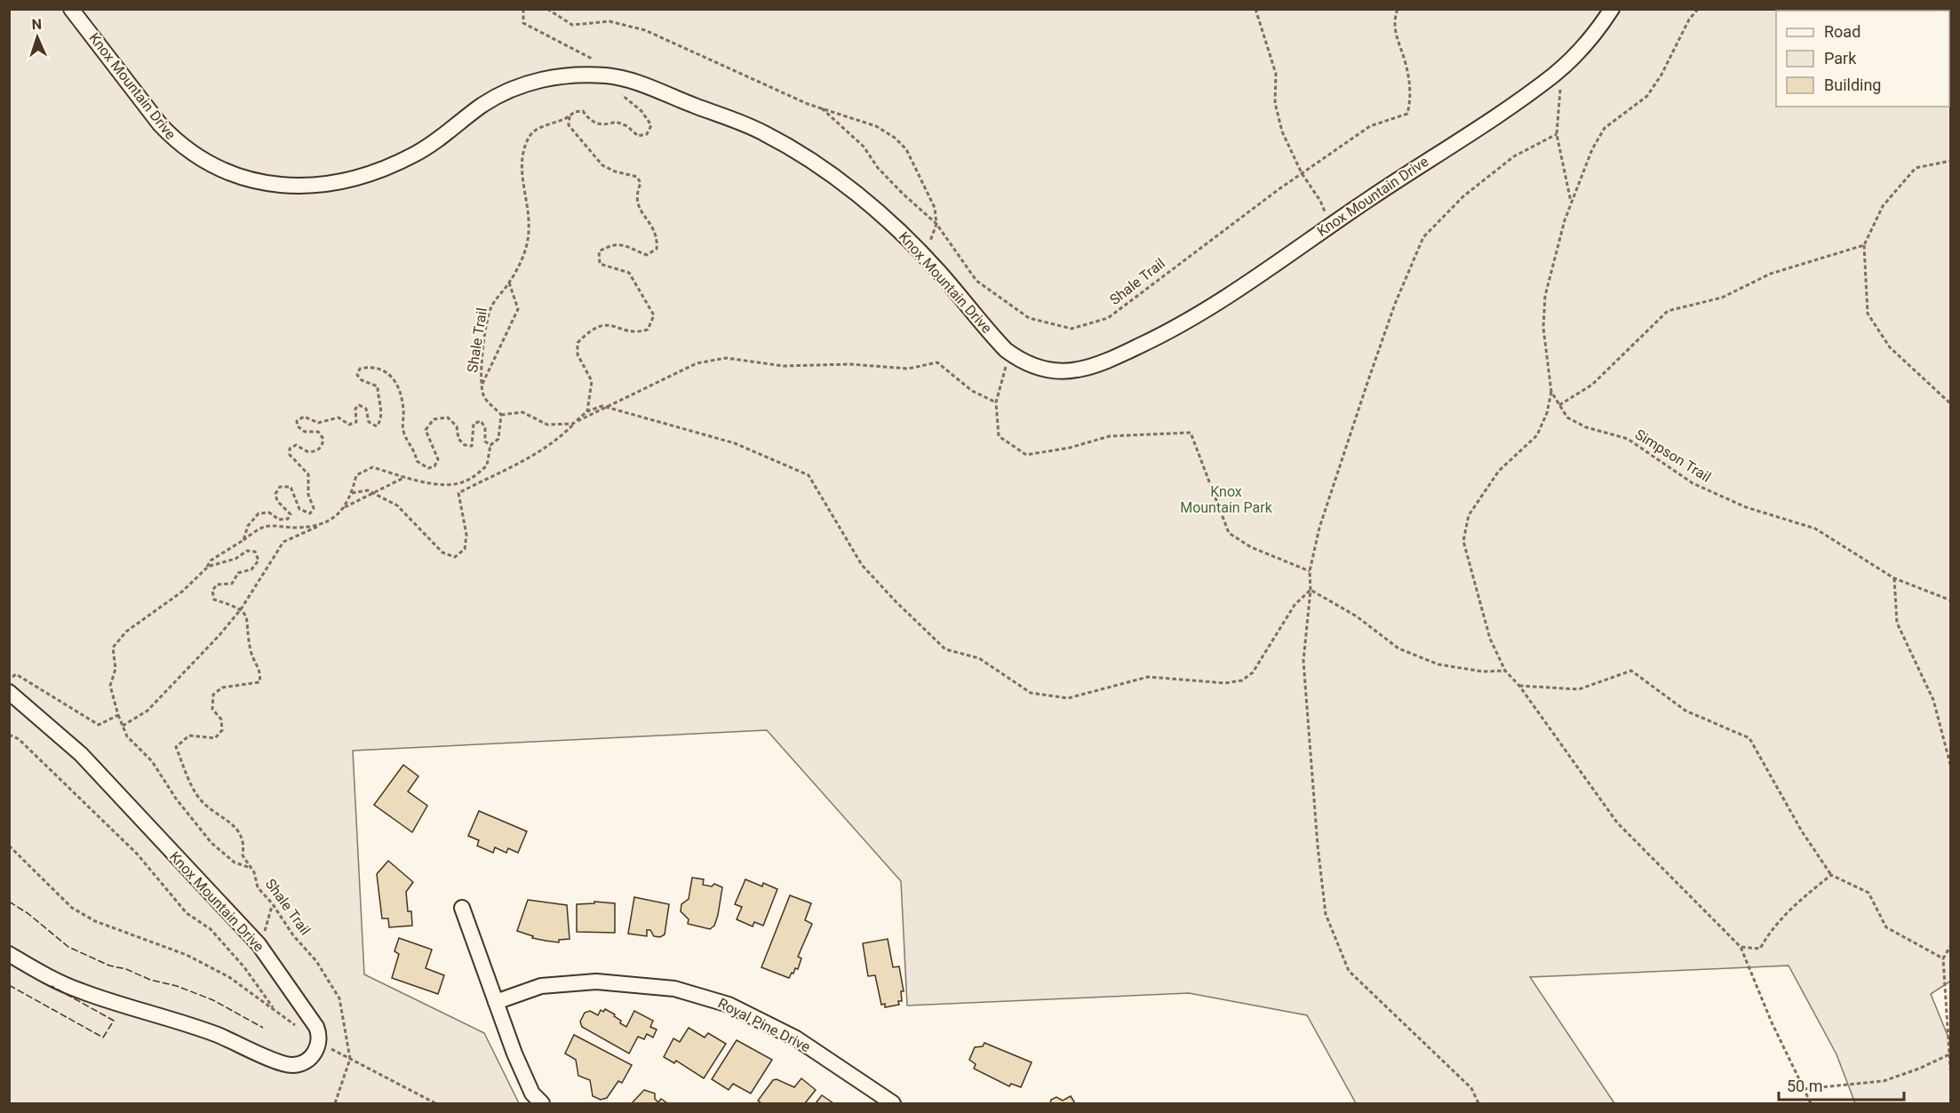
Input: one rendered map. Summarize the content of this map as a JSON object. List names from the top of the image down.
{
  "streets": {
    "street": ["Knox Mountain Drive", "Royal Pine Drive"],
    "path": ["Shale Trail", "Simpson Trail"]
  },
  "parks": ["Knox Mountain Park"],
  "legend": ["Road", "Park", "Building"],
  "scale_bar": "50 m",
  "north": "top"
}
